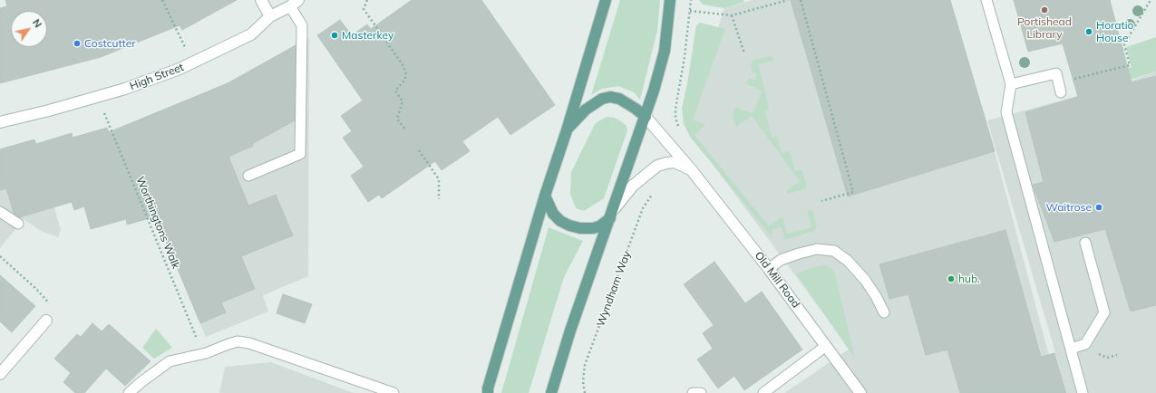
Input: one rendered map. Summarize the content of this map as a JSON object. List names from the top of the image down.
{
  "streets": {
    "street": ["High Street", "Old Mill Road"],
    "path": ["Worthingtons Walk", "Wyndham Way"]
  },
  "crossings": [
    ["High Street", "Worthingtons Walk"]
  ],
  "places": [
    "Portishead Library",
    "Horatio House",
    "Masterkey",
    "Costcutter",
    "Waitrose",
    "hub."
  ],
  "north": "top right"
}
